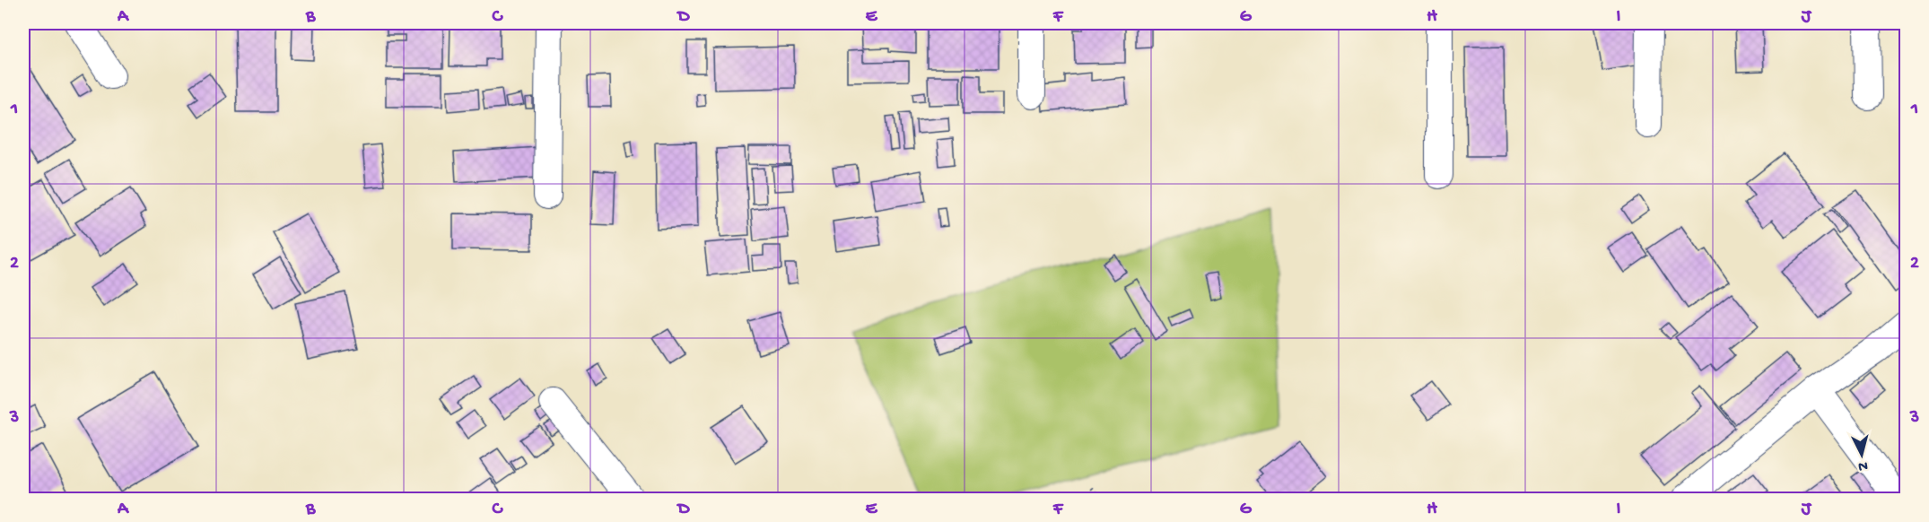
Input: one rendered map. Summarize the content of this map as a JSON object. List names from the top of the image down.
{
  "north": "bottom",
  "grid": {
    "columns": [
      "A",
      "B",
      "C",
      "D",
      "E",
      "F",
      "G",
      "H",
      "I",
      "J"
    ],
    "rows": ["1", "2", "3"]
  }
}
